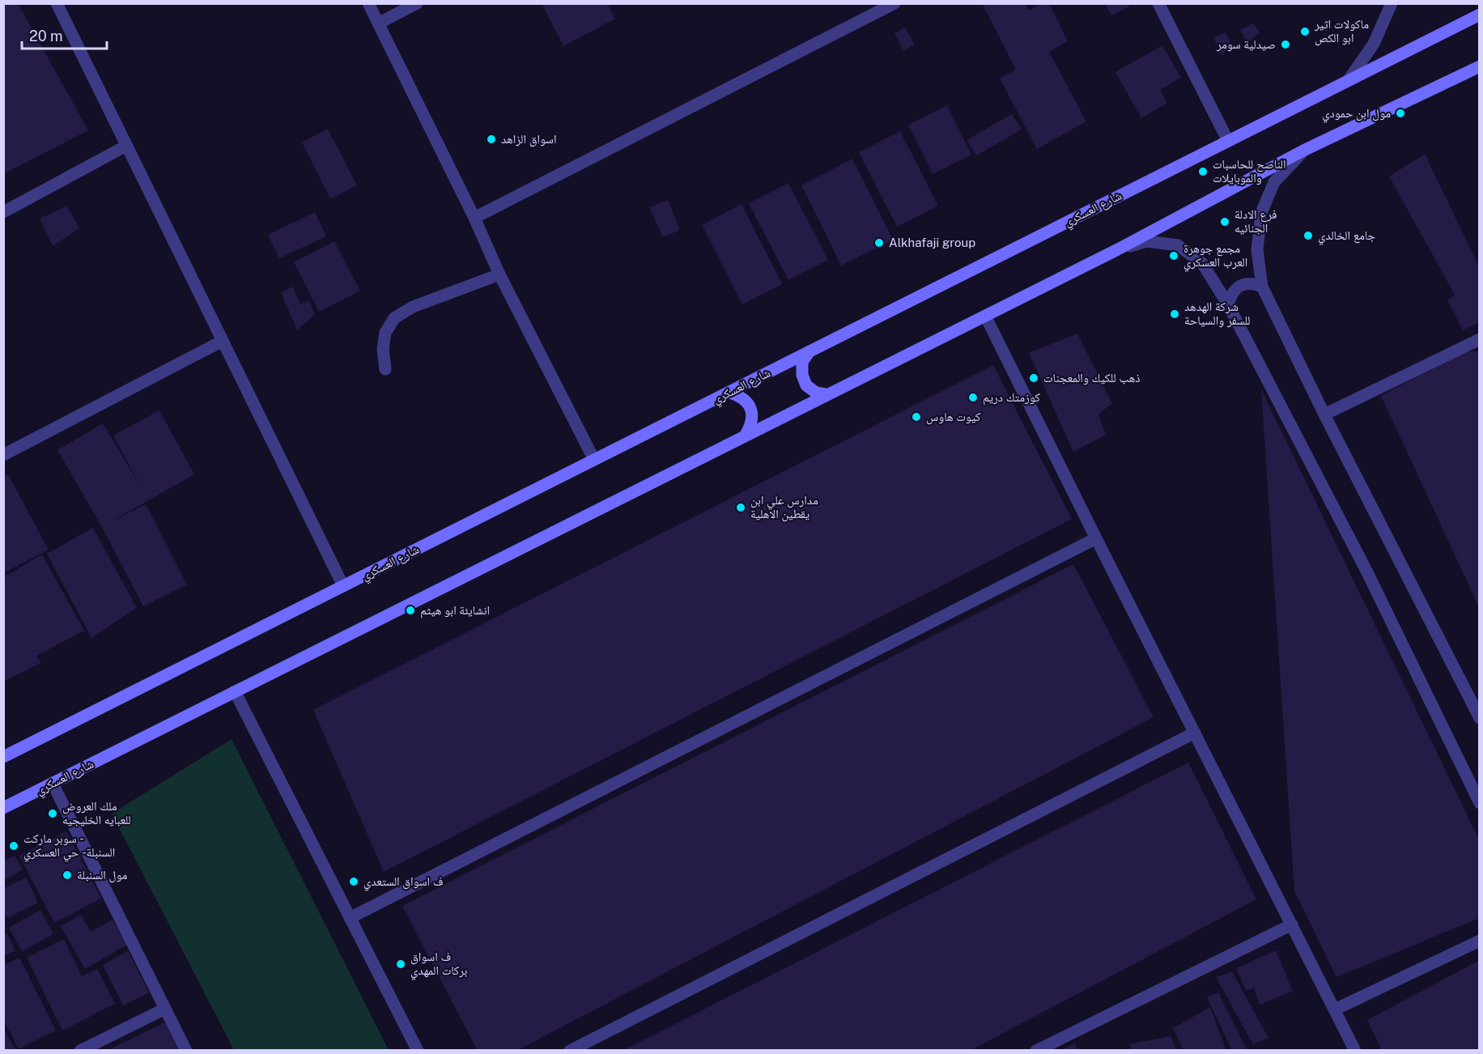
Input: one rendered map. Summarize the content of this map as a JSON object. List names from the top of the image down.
{
  "streets": {
    "main road": ["شارع العسكري"]
  },
  "places": [
    "ماكولات اثير ابو الكص",
    "صيدلية سومر",
    "مول ابن حمودي",
    "اسواق الزاهد",
    "الناصح للحاسبات والموبايلات",
    "فرع الادلة الجنائيه",
    "جامع الخالدي",
    "Alkhafaji group",
    "مجمع جوهرة العرب العسكري",
    "شركة الهدهد للسفر والسياحة",
    "ذهب للكيك والمعجنات",
    "كوزمتك دريم",
    "كيوت هاوس",
    "مدارس علي ابن يقطين الاهلية",
    "انشايئة ابو هيثم",
    "ملك العروض للعبايه الخليجيه",
    "سوبر ماركت - السنبلة - حي العسكري",
    "مول السنبلة",
    "ف اسواق الستعدي",
    "ف اسواق بركات المهدي"
  ],
  "scale_bar": "20 m"
}
